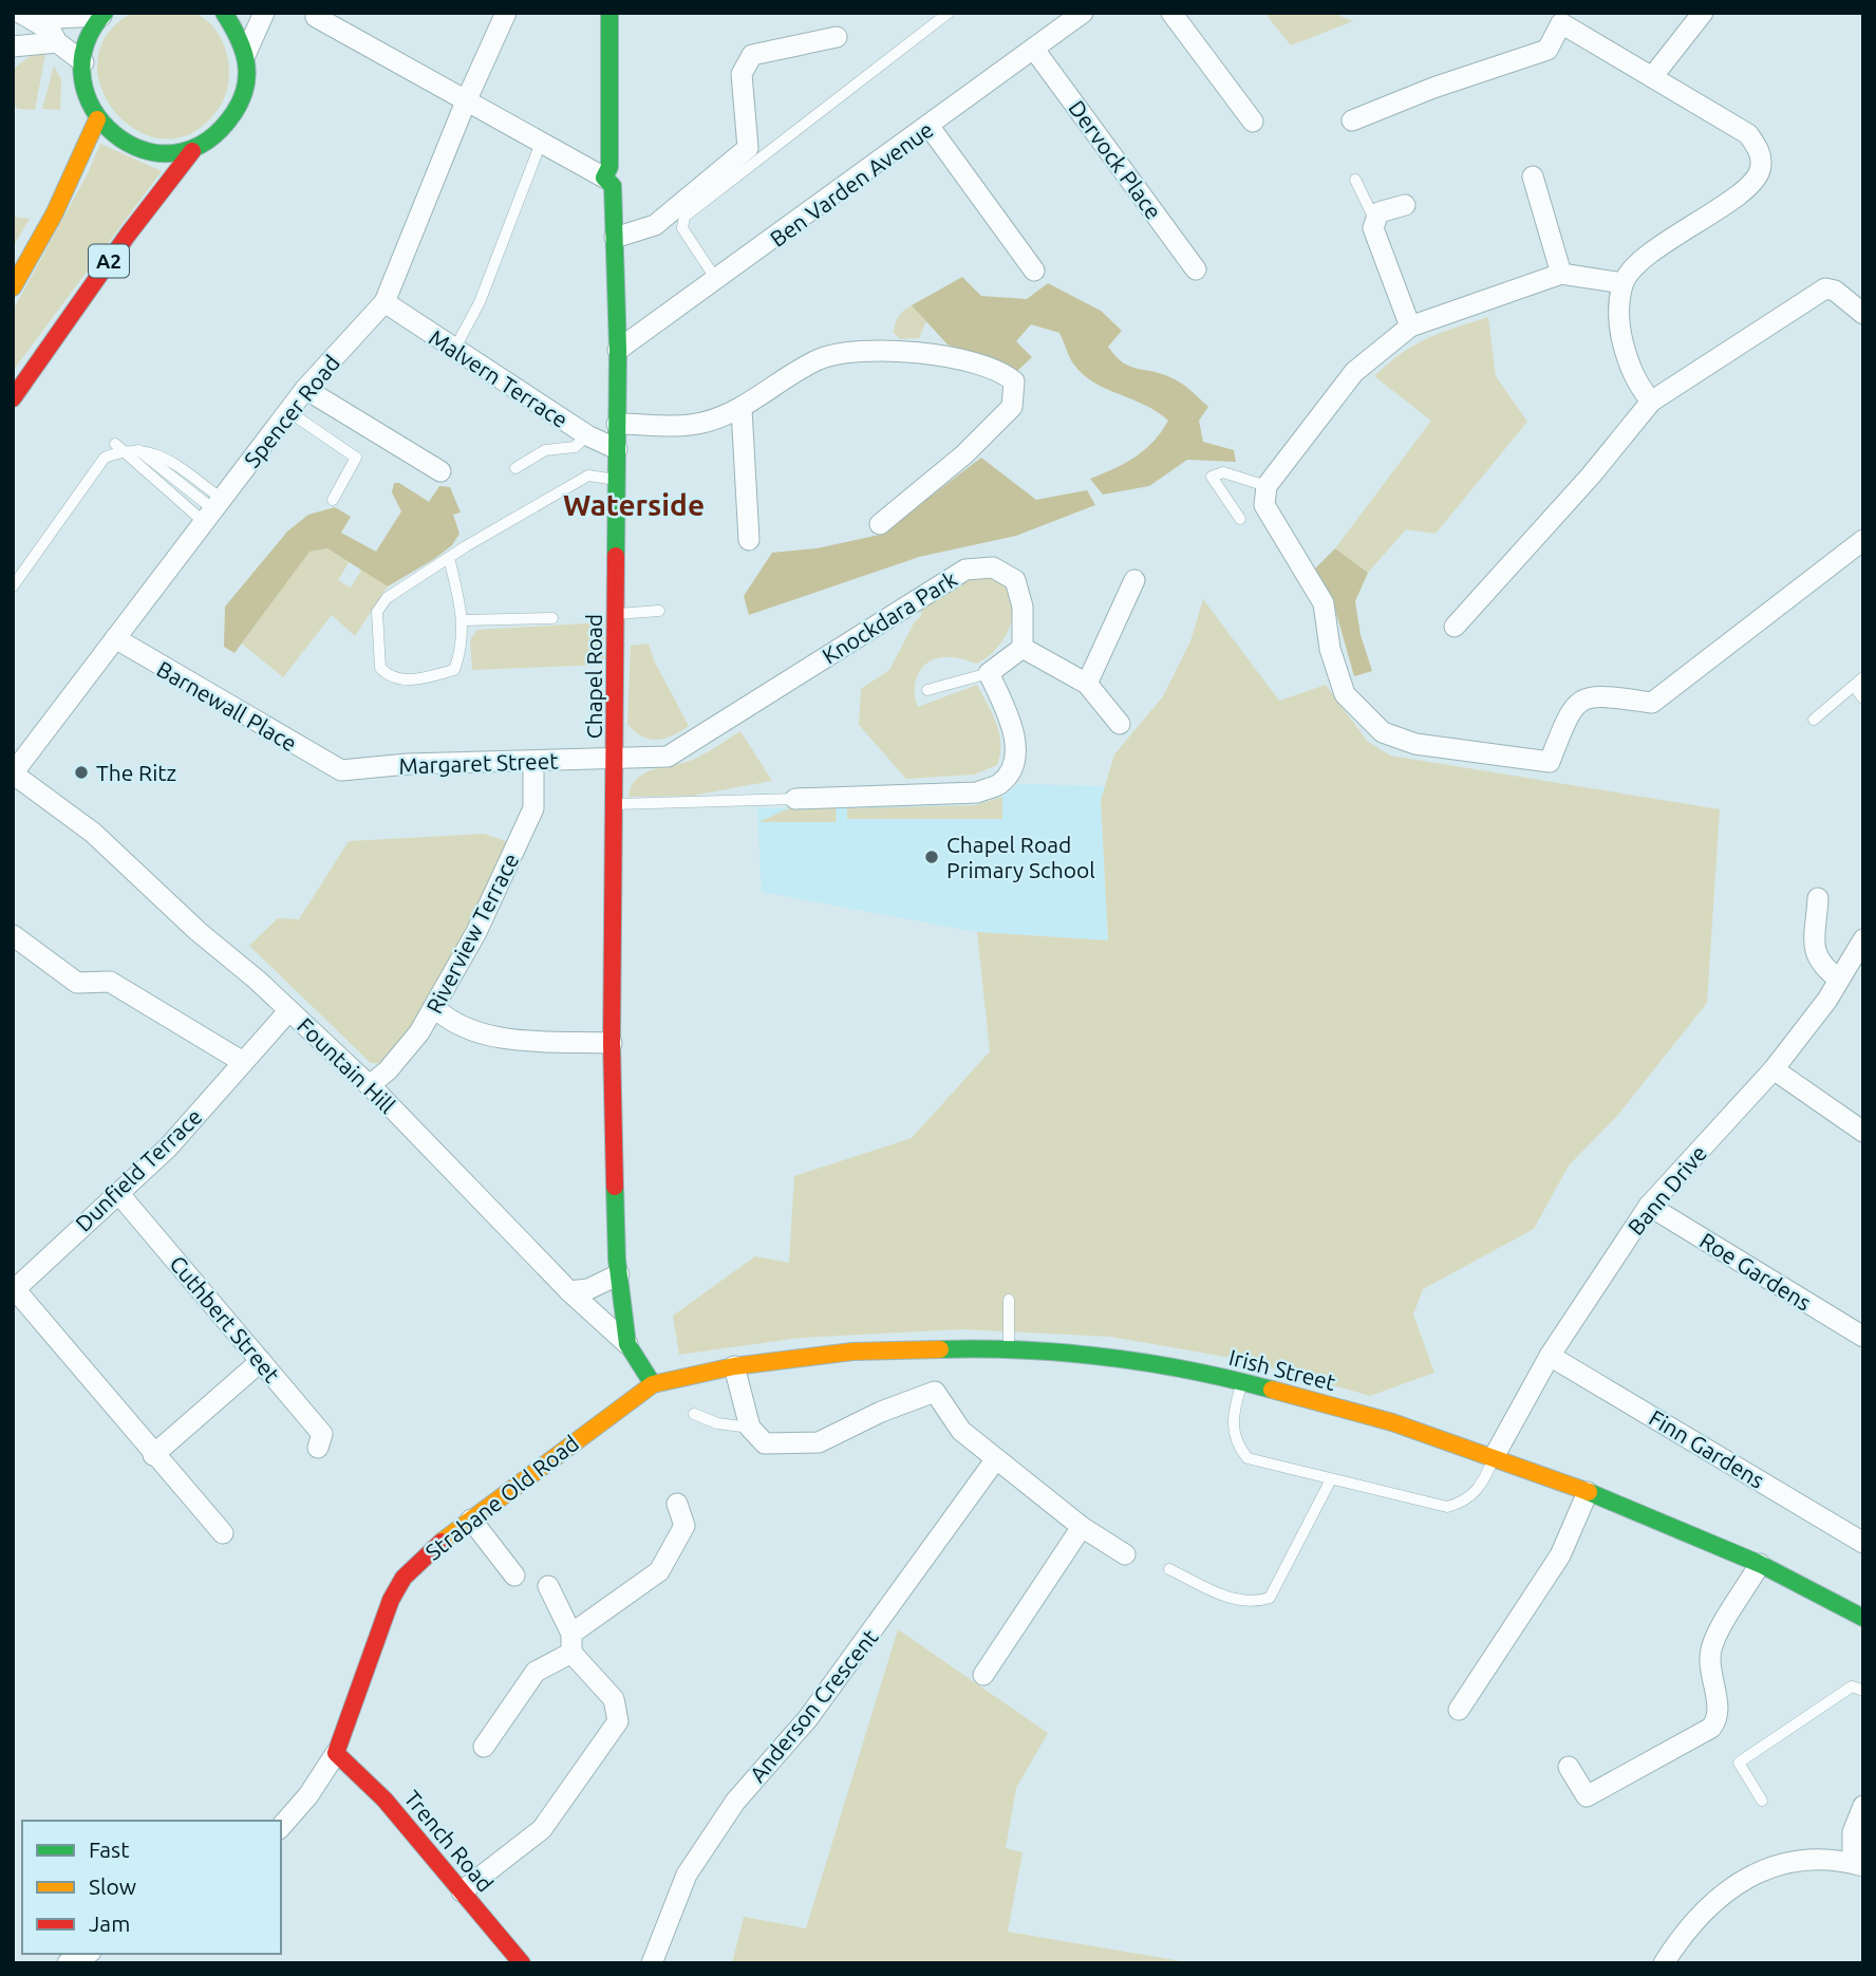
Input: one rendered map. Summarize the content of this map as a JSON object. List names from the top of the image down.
{
  "streets": {
    "main road": [
      "A2",
      "Chapel Road",
      "Fountain Hill",
      "Irish Street",
      "Strabane Old Road",
      "Trench Road"
    ],
    "street": [
      "Dervock Place",
      "Ben Varden Avenue",
      "Malvern Terrace",
      "Spencer Road",
      "Knockdara Park",
      "Barnewall Place",
      "Margaret Street",
      "Riverview Terrace",
      "Dunfield Terrace",
      "Bann Drive",
      "Roe Gardens",
      "Cuthbert Street",
      "Finn Gardens",
      "Anderson Crescent"
    ]
  },
  "crossings": [
    ["Dervock Place", "Ben Varden Avenue"],
    ["Ben Varden Avenue", "Chapel Road"],
    ["Malvern Terrace", "Spencer Road"],
    ["Malvern Terrace", "Chapel Road"],
    ["Spencer Road", "Barnewall Place"],
    ["Spencer Road", "Fountain Hill"],
    ["Knockdara Park", "Chapel Road"],
    ["Knockdara Park", "Margaret Street"],
    ["Chapel Road", "Margaret Street"],
    ["Chapel Road", "Fountain Hill"],
    ["Barnewall Place", "Margaret Street"],
    ["Margaret Street", "Riverview Terrace"],
    ["Riverview Terrace", "Fountain Hill"],
    ["Fountain Hill", "Dunfield Terrace"],
    ["Fountain Hill", "Irish Street"],
    ["Fountain Hill", "Strabane Old Road"],
    ["Dunfield Terrace", "Cuthbert Street"],
    ["Bann Drive", "Roe Gardens"],
    ["Bann Drive", "Irish Street"],
    ["Bann Drive", "Finn Gardens"],
    ["Irish Street", "Strabane Old Road"],
    ["Strabane Old Road", "Trench Road"]
  ],
  "districts": ["Waterside"],
  "places": ["The Ritz", "Chapel Road Primary School"],
  "legend": ["Fast", "Slow", "Jam"]
}
